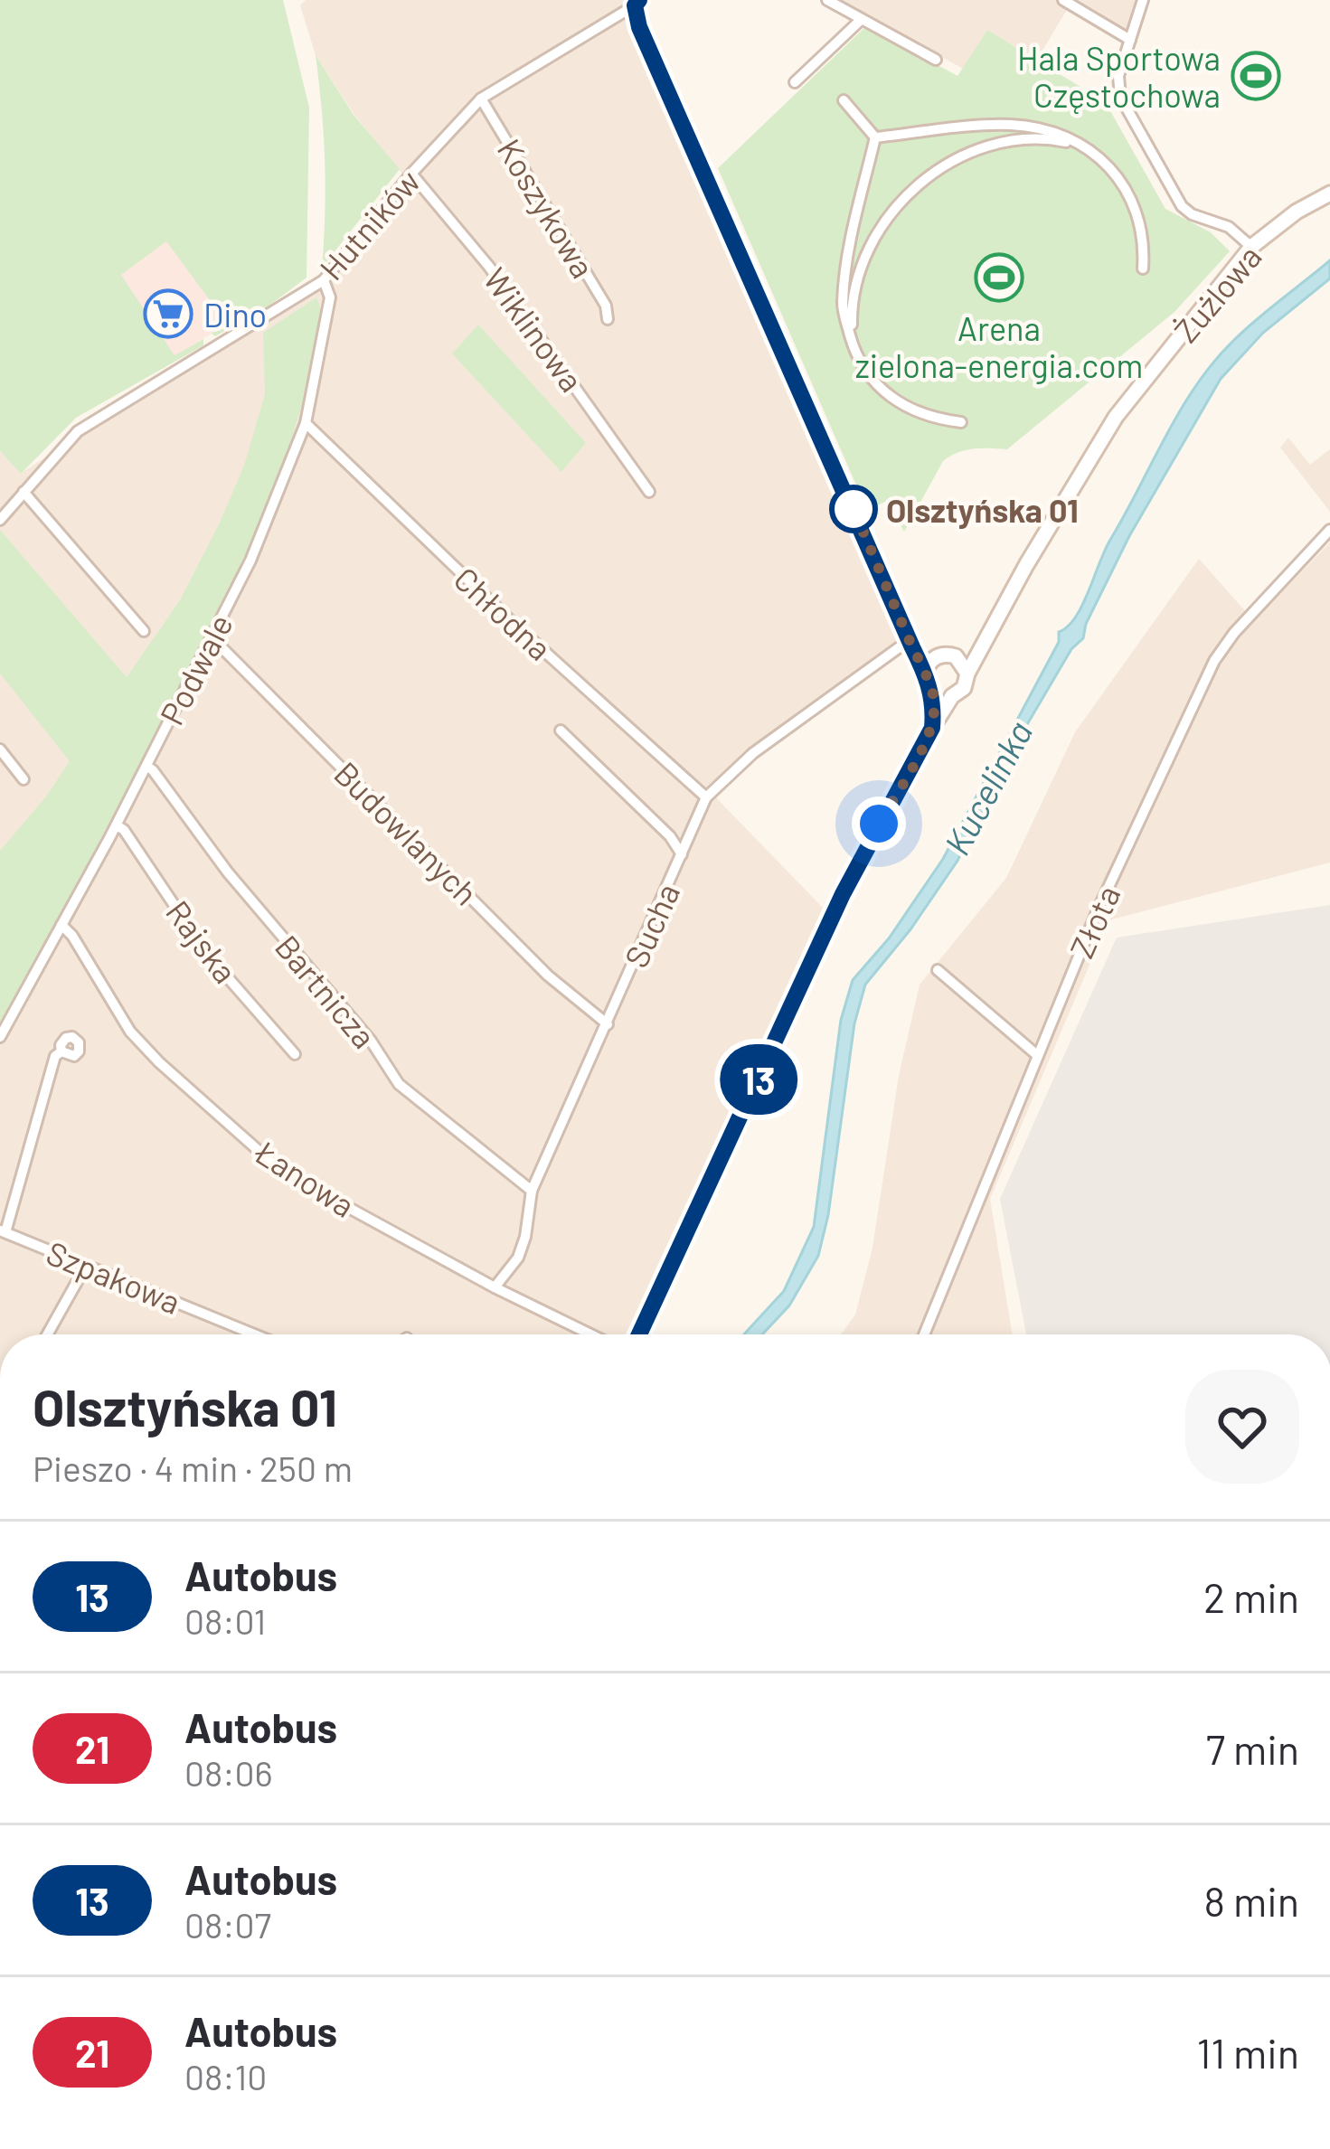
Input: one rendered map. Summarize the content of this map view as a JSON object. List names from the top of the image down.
{
  "streets": {
    "street": [
      "Koszykowa",
      "Hutników",
      "Żużlowa",
      "Wiklinowa",
      "Chłodna",
      "Podwale",
      "Budowlanych",
      "Złota",
      "Sucha",
      "Rajska",
      "Bartnicza",
      "Łanowa",
      "Szpakowa"
    ]
  },
  "crossings": [
    ["Koszykowa", "Hutników"],
    ["Hutników", "Wiklinowa"],
    ["Hutników", "Podwale"],
    ["Chłodna", "Podwale"],
    ["Chłodna", "Sucha"],
    ["Podwale", "Budowlanych"],
    ["Podwale", "Rajska"],
    ["Podwale", "Bartnicza"],
    ["Podwale", "Łanowa"],
    ["Budowlanych", "Sucha"],
    ["Sucha", "Bartnicza"],
    ["Sucha", "Łanowa"]
  ],
  "water": ["Kucelinka"],
  "places": {
    "sports": ["Hala Sportowa Częstochowa", "Arena zielona-energia.com"],
    "supermarket": ["Dino"],
    "other": ["Olsztyńska 01"]
  },
  "lines": ["bus line 13"],
  "page": {
    "on_map": "13",
    "heading": ["Olsztyńska 01", "Pieszo · 4 min · 250 m"],
    "list": [
      {
        "mark": "13",
        "name": "Autobus",
        "note": "08:01",
        "value": "2 min"
      },
      {
        "mark": "21",
        "name": "Autobus",
        "note": "08:06",
        "value": "7 min"
      },
      {
        "mark": "13",
        "name": "Autobus",
        "note": "08:07",
        "value": "8 min"
      },
      {
        "mark": "21",
        "name": "Autobus",
        "note": "08:10",
        "value": "11 min"
      }
    ]
  }
}
